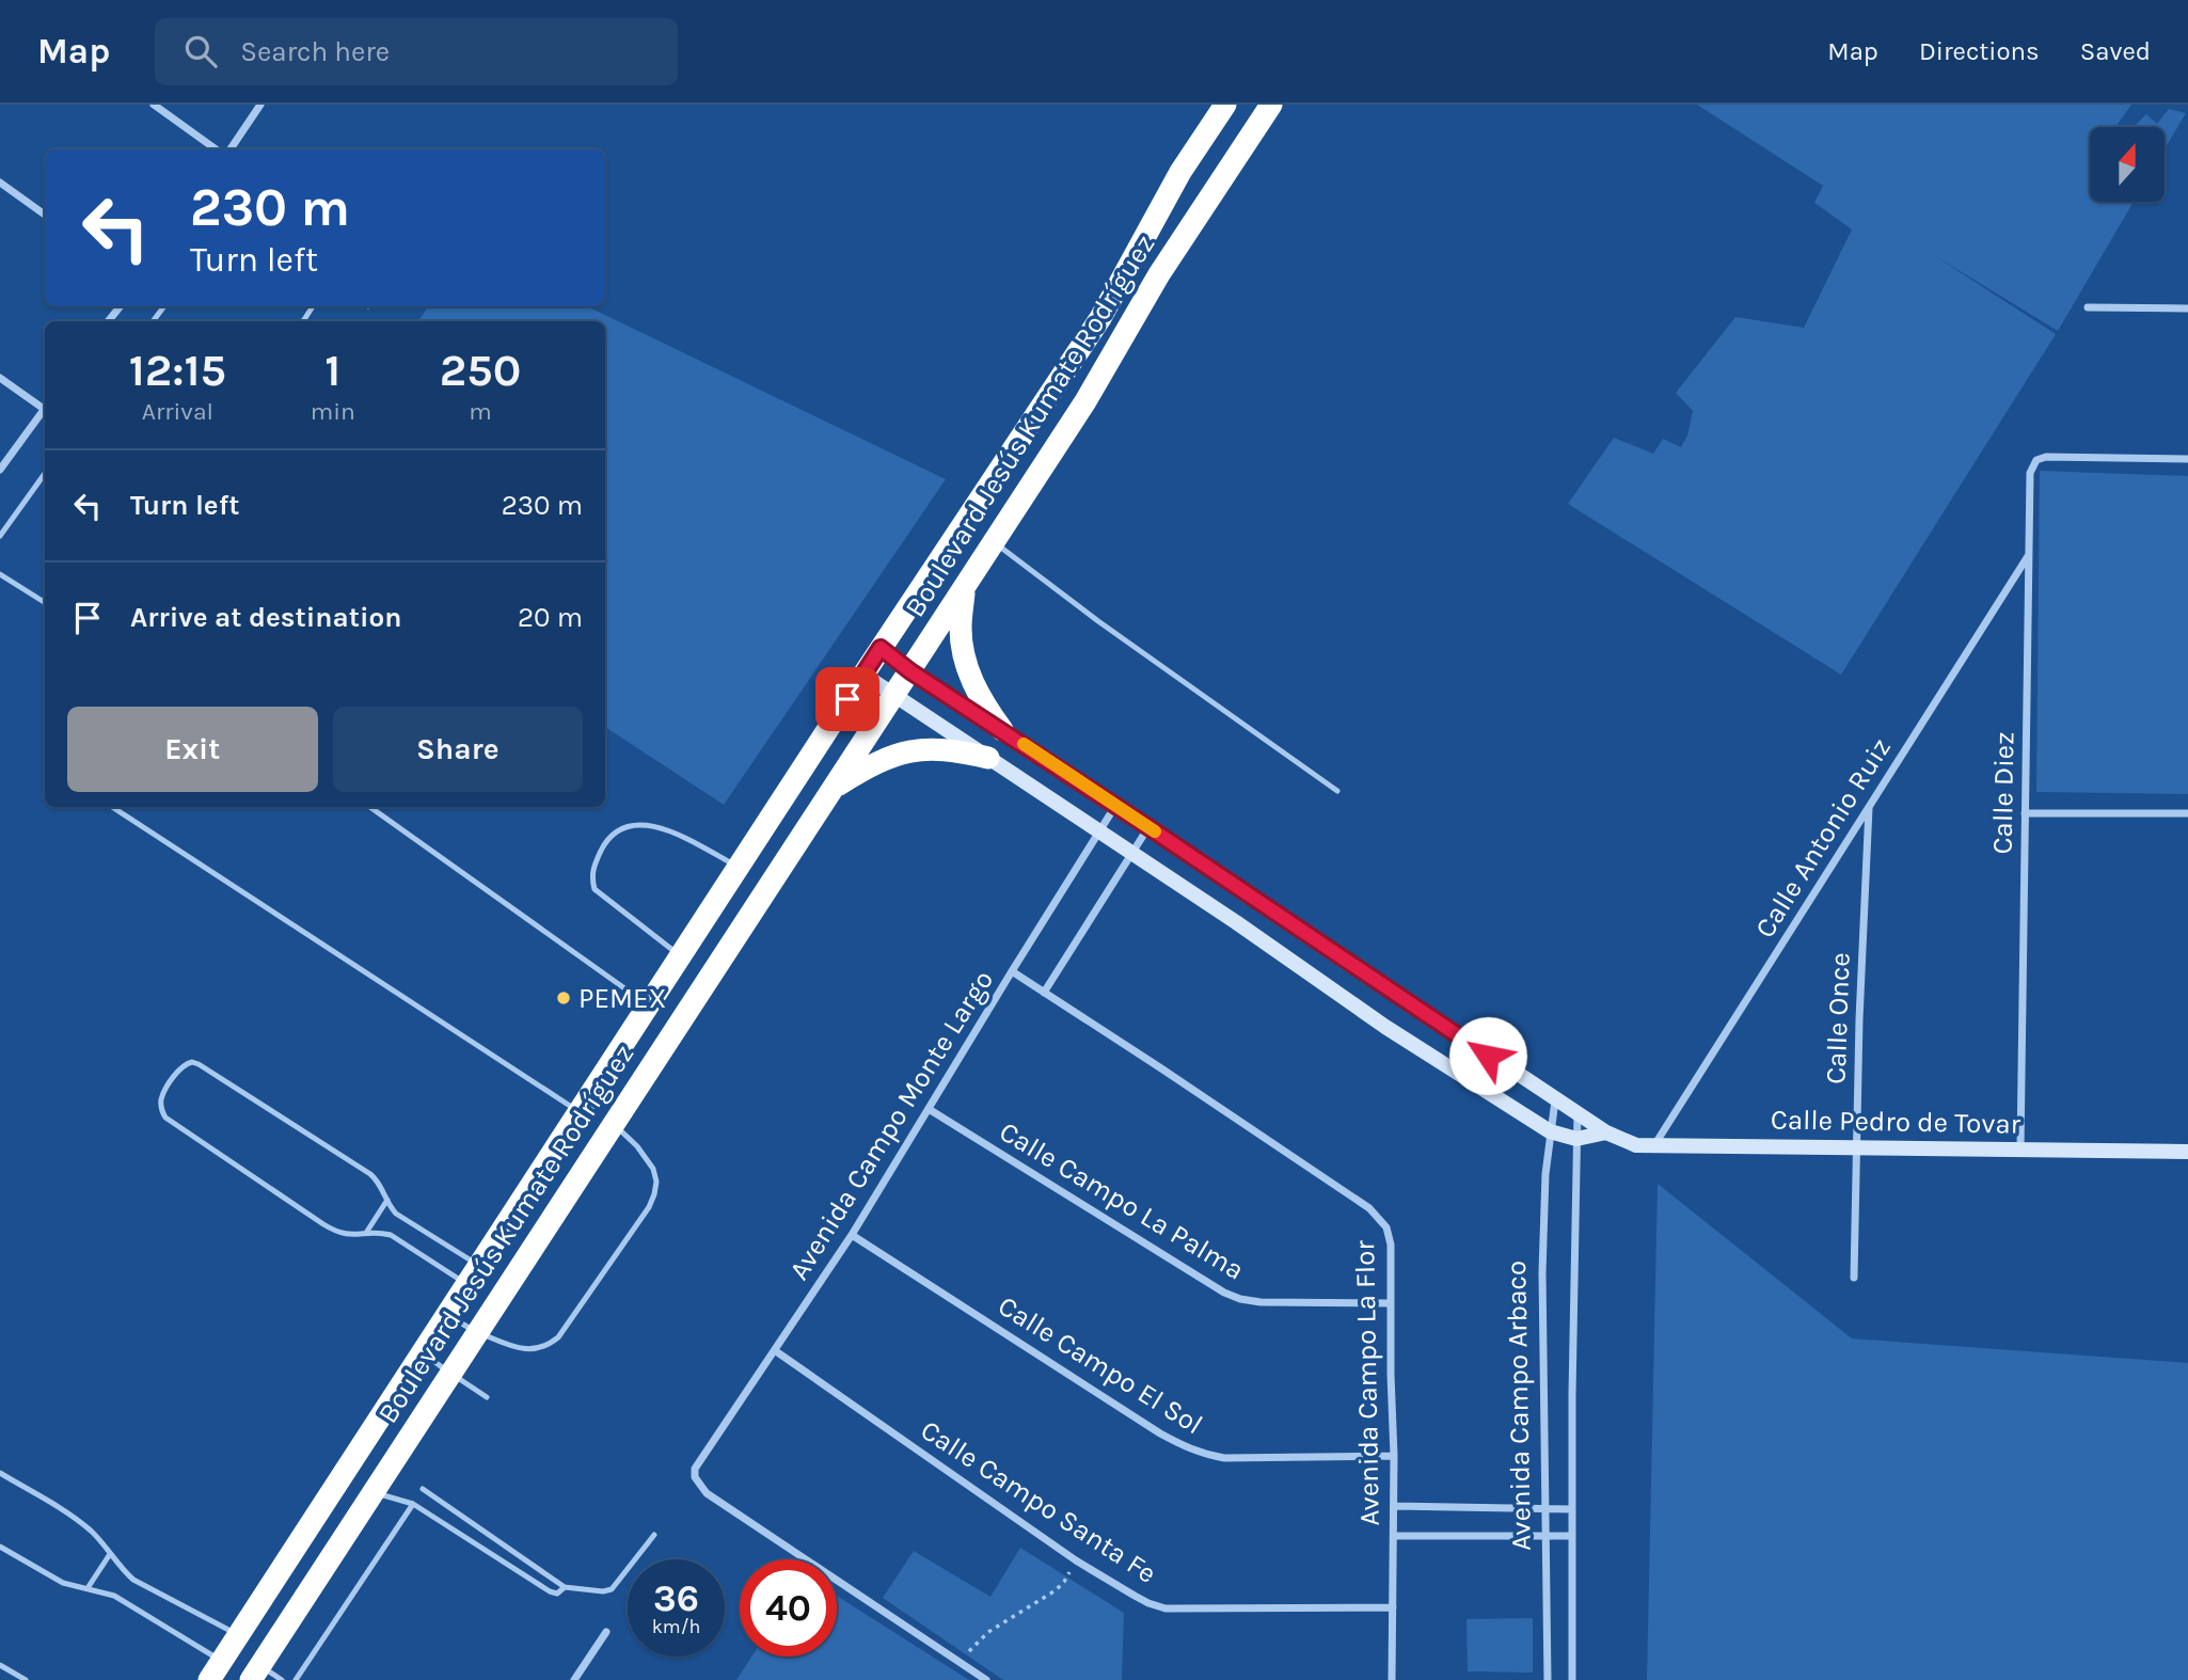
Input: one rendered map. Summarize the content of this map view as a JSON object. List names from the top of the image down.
{
  "streets": {
    "highway": ["Boulevard Jesús Kumate Rodríguez"],
    "street": [
      "Calle Diez",
      "Calle Antonio Ruiz",
      "Calle Once",
      "Calle Pedro de Tovar",
      "Avenida Campo Monte Largo",
      "Calle Campo La Palma",
      "Calle Campo El Sol",
      "Avenida Campo La Flor",
      "Avenida Campo Arbaco",
      "Calle Campo Santa Fe"
    ]
  },
  "crossings": [
    ["Calle Diez", "Calle Antonio Ruiz"],
    ["Calle Diez", "Calle Pedro de Tovar"],
    ["Calle Antonio Ruiz", "Calle Once"],
    ["Calle Antonio Ruiz", "Calle Pedro de Tovar"],
    ["Calle Once", "Calle Pedro de Tovar"],
    ["Avenida Campo Monte Largo", "Calle Campo La Palma"],
    ["Avenida Campo Monte Largo", "Calle Campo El Sol"],
    ["Avenida Campo Monte Largo", "Avenida Campo La Flor"],
    ["Avenida Campo Monte Largo", "Calle Campo Santa Fe"],
    ["Calle Campo La Palma", "Avenida Campo La Flor"],
    ["Calle Campo El Sol", "Avenida Campo La Flor"],
    ["Avenida Campo La Flor", "Calle Campo Santa Fe"]
  ],
  "places": ["PEMEX"],
  "north": "top",
  "page": {
    "header": "Map",
    "search": "Search here",
    "nav": ["Map", "Directions", "Saved"],
    "turn": ["230 m", "Turn left"],
    "eta": [
      "12:15",
      "Arrival",
      "1",
      "min",
      "250",
      "m"
    ],
    "list": [
      {
        "name": "Turn left",
        "value": "230 m"
      },
      {
        "name": "Arrive at destination",
        "value": "20 m"
      }
    ],
    "buttons": ["Exit", "Share"],
    "speed": "36 km/h",
    "limit": "40"
  }
}
